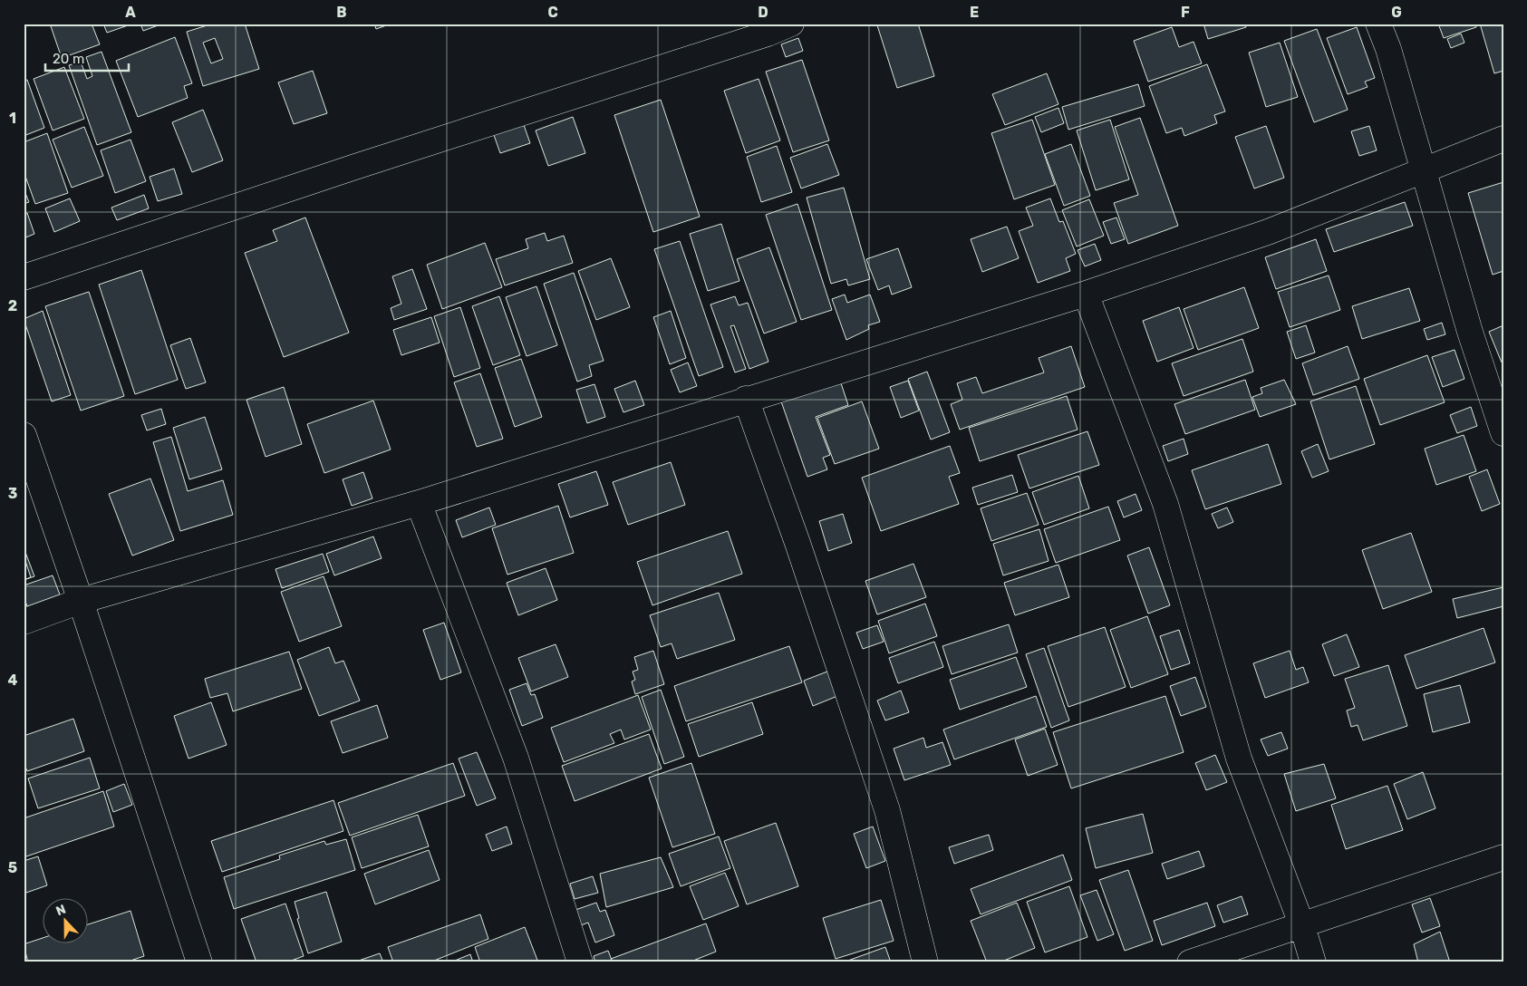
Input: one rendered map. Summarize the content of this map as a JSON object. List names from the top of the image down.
{
  "scale_bar": "20 m",
  "north": "top",
  "grid": {
    "columns": [
      "A",
      "B",
      "C",
      "D",
      "E",
      "F",
      "G"
    ],
    "rows": [
      "1",
      "2",
      "3",
      "4",
      "5"
    ]
  }
}
